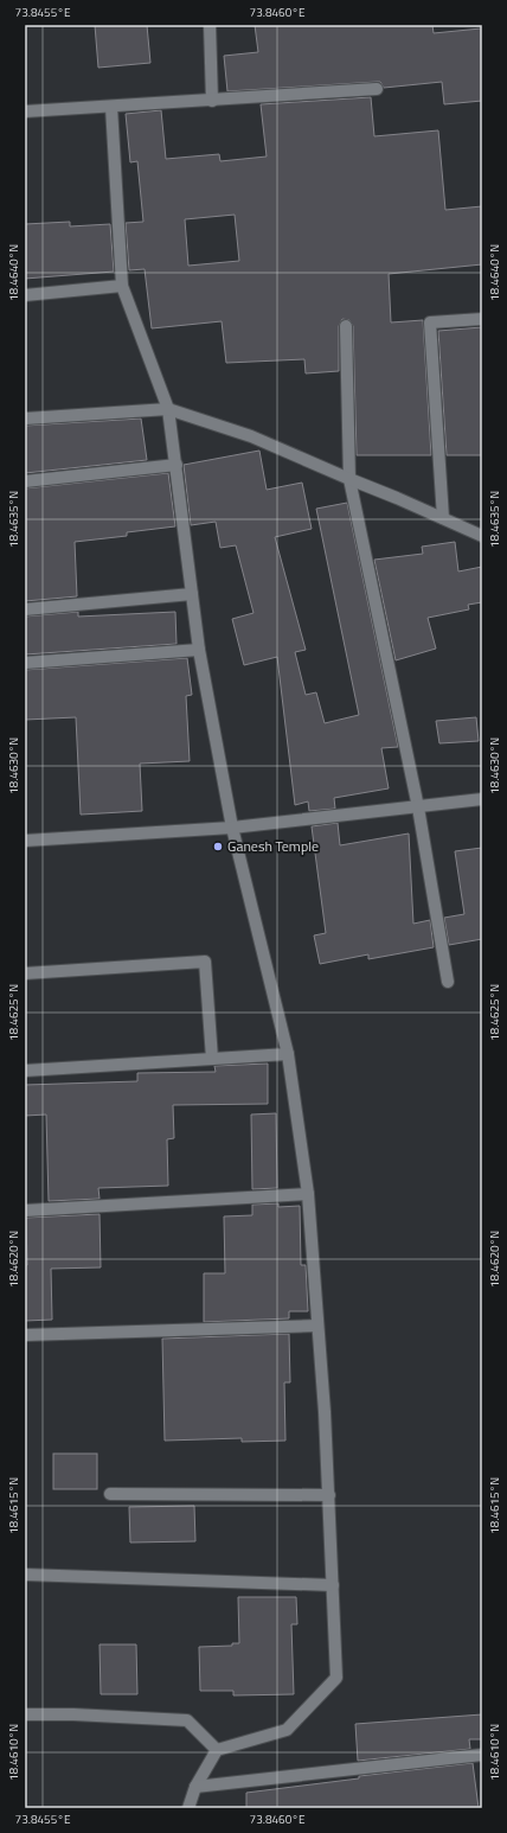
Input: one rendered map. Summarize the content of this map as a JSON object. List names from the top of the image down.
{
  "places": ["Ganesh Temple"],
  "coordinates": [
    "73.8455°E",
    "73.8460°E",
    "18.4640°N",
    "18.4635°N",
    "18.4630°N",
    "18.4625°N",
    "18.4620°N",
    "18.4615°N",
    "18.4610°N"
  ]
}
